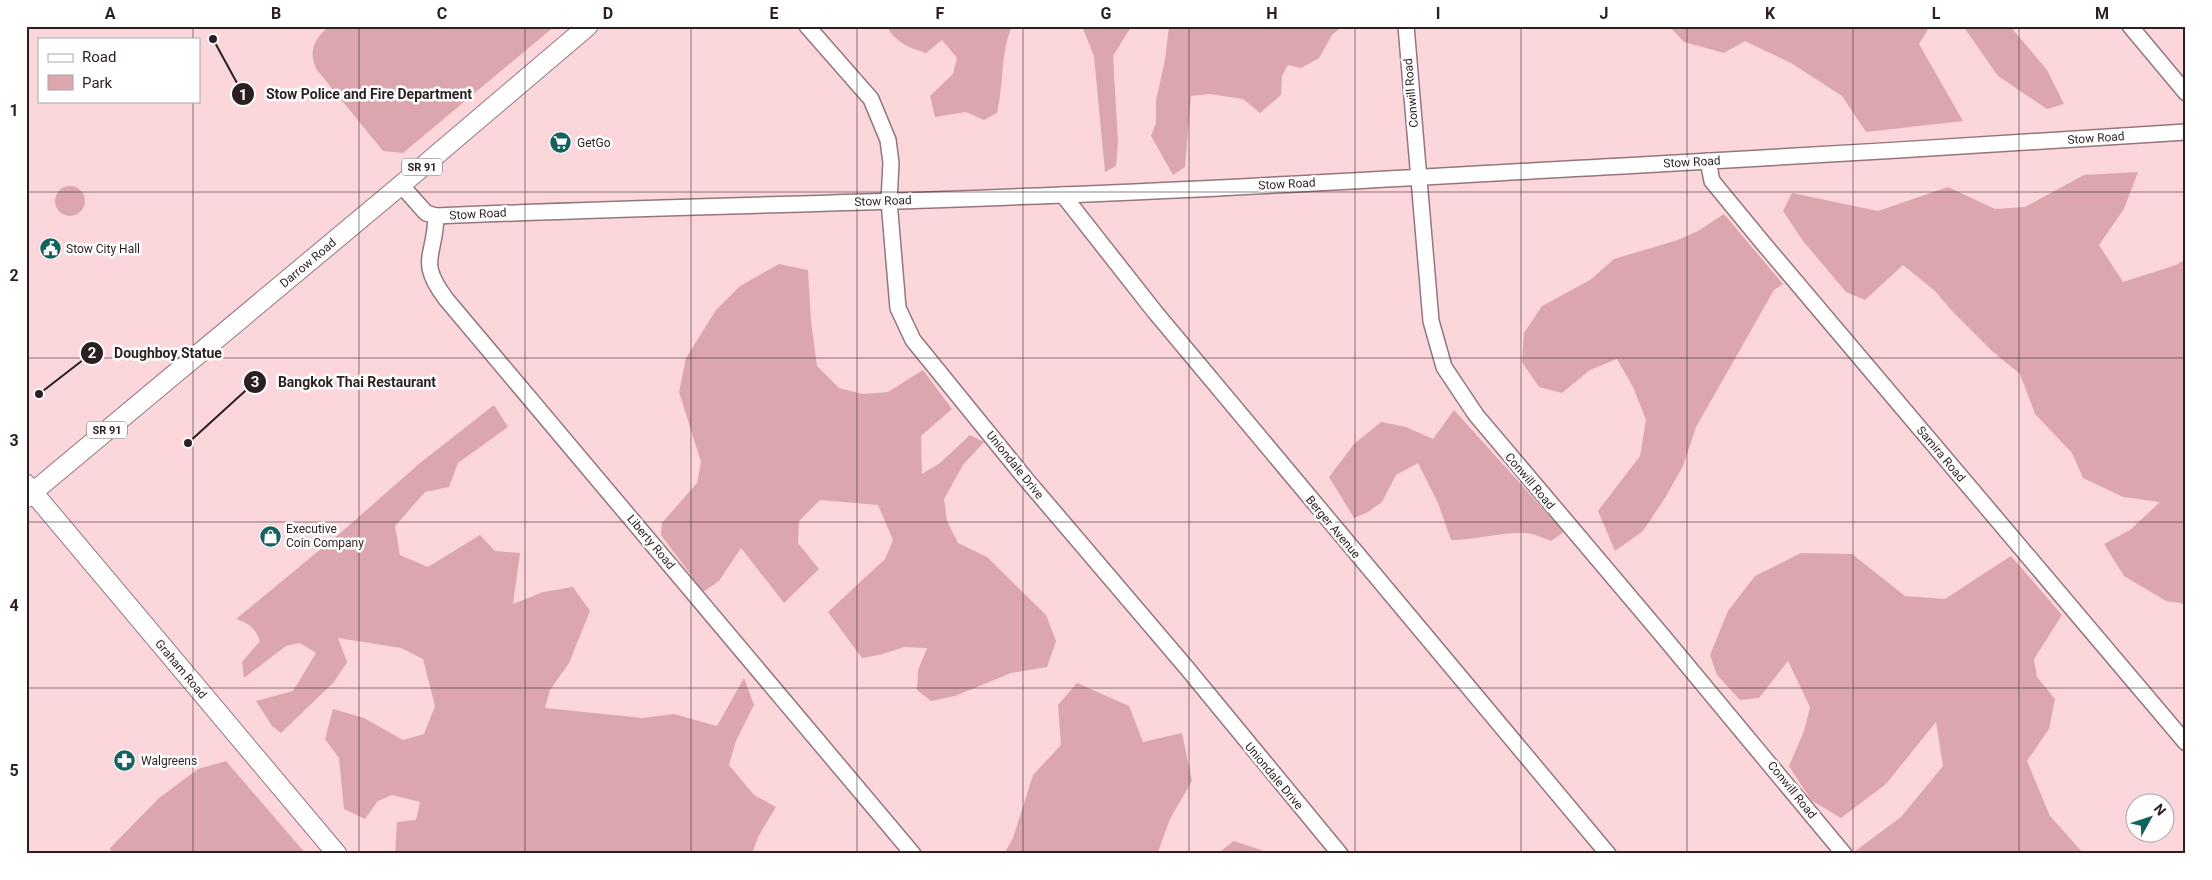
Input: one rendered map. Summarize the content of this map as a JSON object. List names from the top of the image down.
{
  "streets": {
    "main road": ["SR 91", "Darrow Road", "Graham Road"],
    "street": [
      "Conwill Road",
      "Stow Road",
      "Samira Road",
      "Uniondale Drive",
      "Berger Avenue",
      "Liberty Road"
    ]
  },
  "crossings": [
    ["Conwill Road", "Stow Road"],
    ["Stow Road", "Darrow Road"],
    ["Stow Road", "Samira Road"],
    ["Stow Road", "Uniondale Drive"],
    ["Stow Road", "Berger Avenue"],
    ["Stow Road", "Liberty Road"],
    ["Darrow Road", "Graham Road"]
  ],
  "places": {
    "other": ["Stow Police and Fire Department", "Doughboy Statue", "Bangkok Thai Restaurant"],
    "supermarket": ["GetGo"],
    "public building": ["Stow City Hall"],
    "shop": ["Executive Coin Company"],
    "pharmacy": ["Walgreens"]
  },
  "legend": ["Road", "Park"],
  "north": "top right",
  "grid": {
    "columns": [
      "A",
      "B",
      "C",
      "D",
      "E",
      "F",
      "G",
      "H",
      "I",
      "J",
      "K",
      "L",
      "M"
    ],
    "rows": [
      "1",
      "2",
      "3",
      "4",
      "5"
    ]
  }
}
